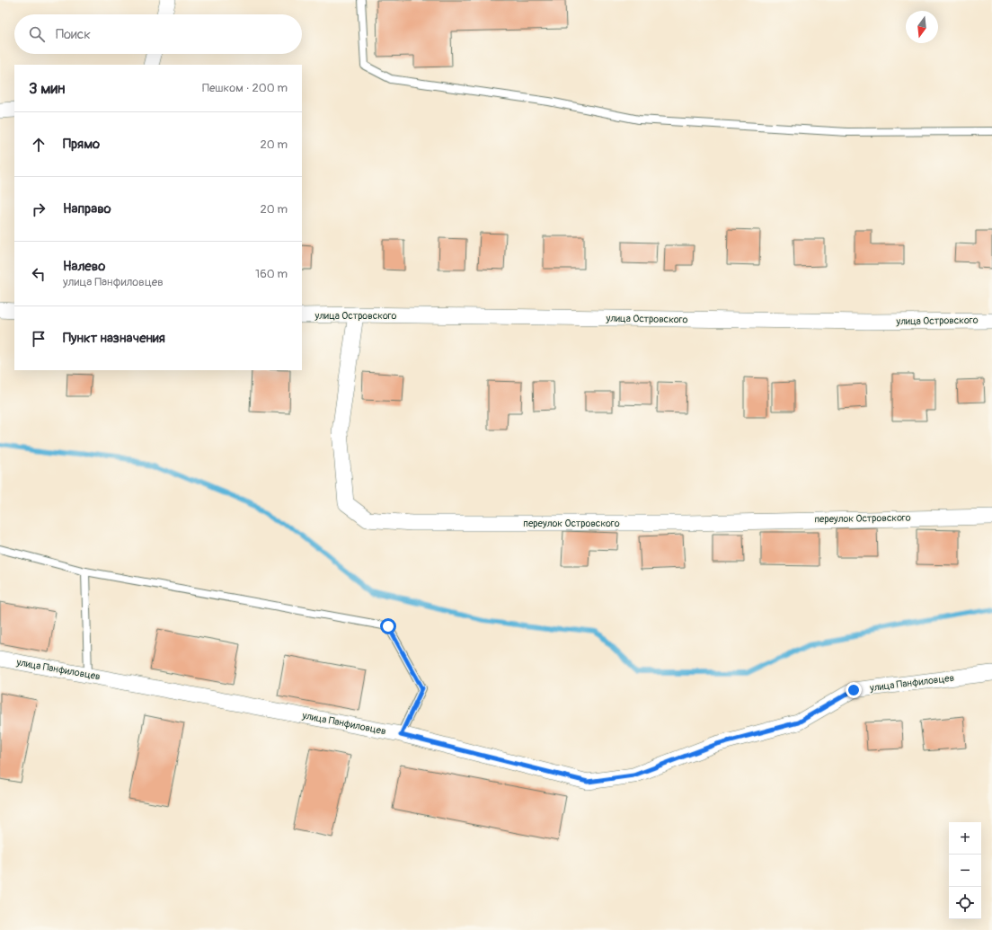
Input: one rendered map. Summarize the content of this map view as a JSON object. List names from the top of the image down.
{
  "streets": {
    "street": ["улица Островского", "переулок Островского", "улица Панфиловцев"]
  },
  "crossings": [
    ["улица Островского", "переулок Островского"]
  ],
  "north": "bottom",
  "page": {
    "search": "Поиск",
    "heading": ["3 мин", "Пешком · 200 m"],
    "list": [
      ["Прямо", "20 m"],
      ["Направо", "20 m"],
      ["Налево", "улица Панфиловцев", "160 m"],
      "Пункт назначения"
    ],
    "map_buttons": ["+", "−"]
  }
}
